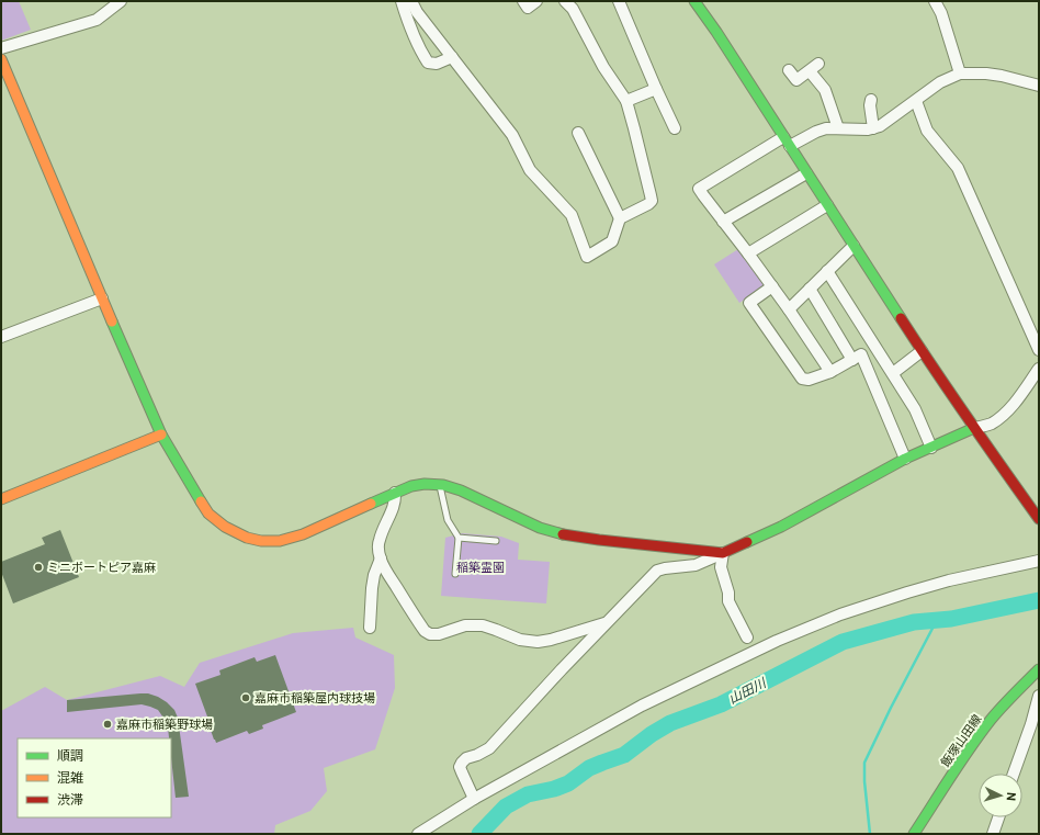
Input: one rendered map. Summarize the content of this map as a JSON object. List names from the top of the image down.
{
  "streets": {
    "street": ["飯塚山田線"]
  },
  "water": ["山田川"],
  "parks": ["稲築霊園"],
  "places": ["ミニボートピア嘉麻", "嘉麻市稲築屋内球技場", "嘉麻市稲築野球場"],
  "legend": ["順調", "混雑", "渋滞"],
  "north": "right"
}
